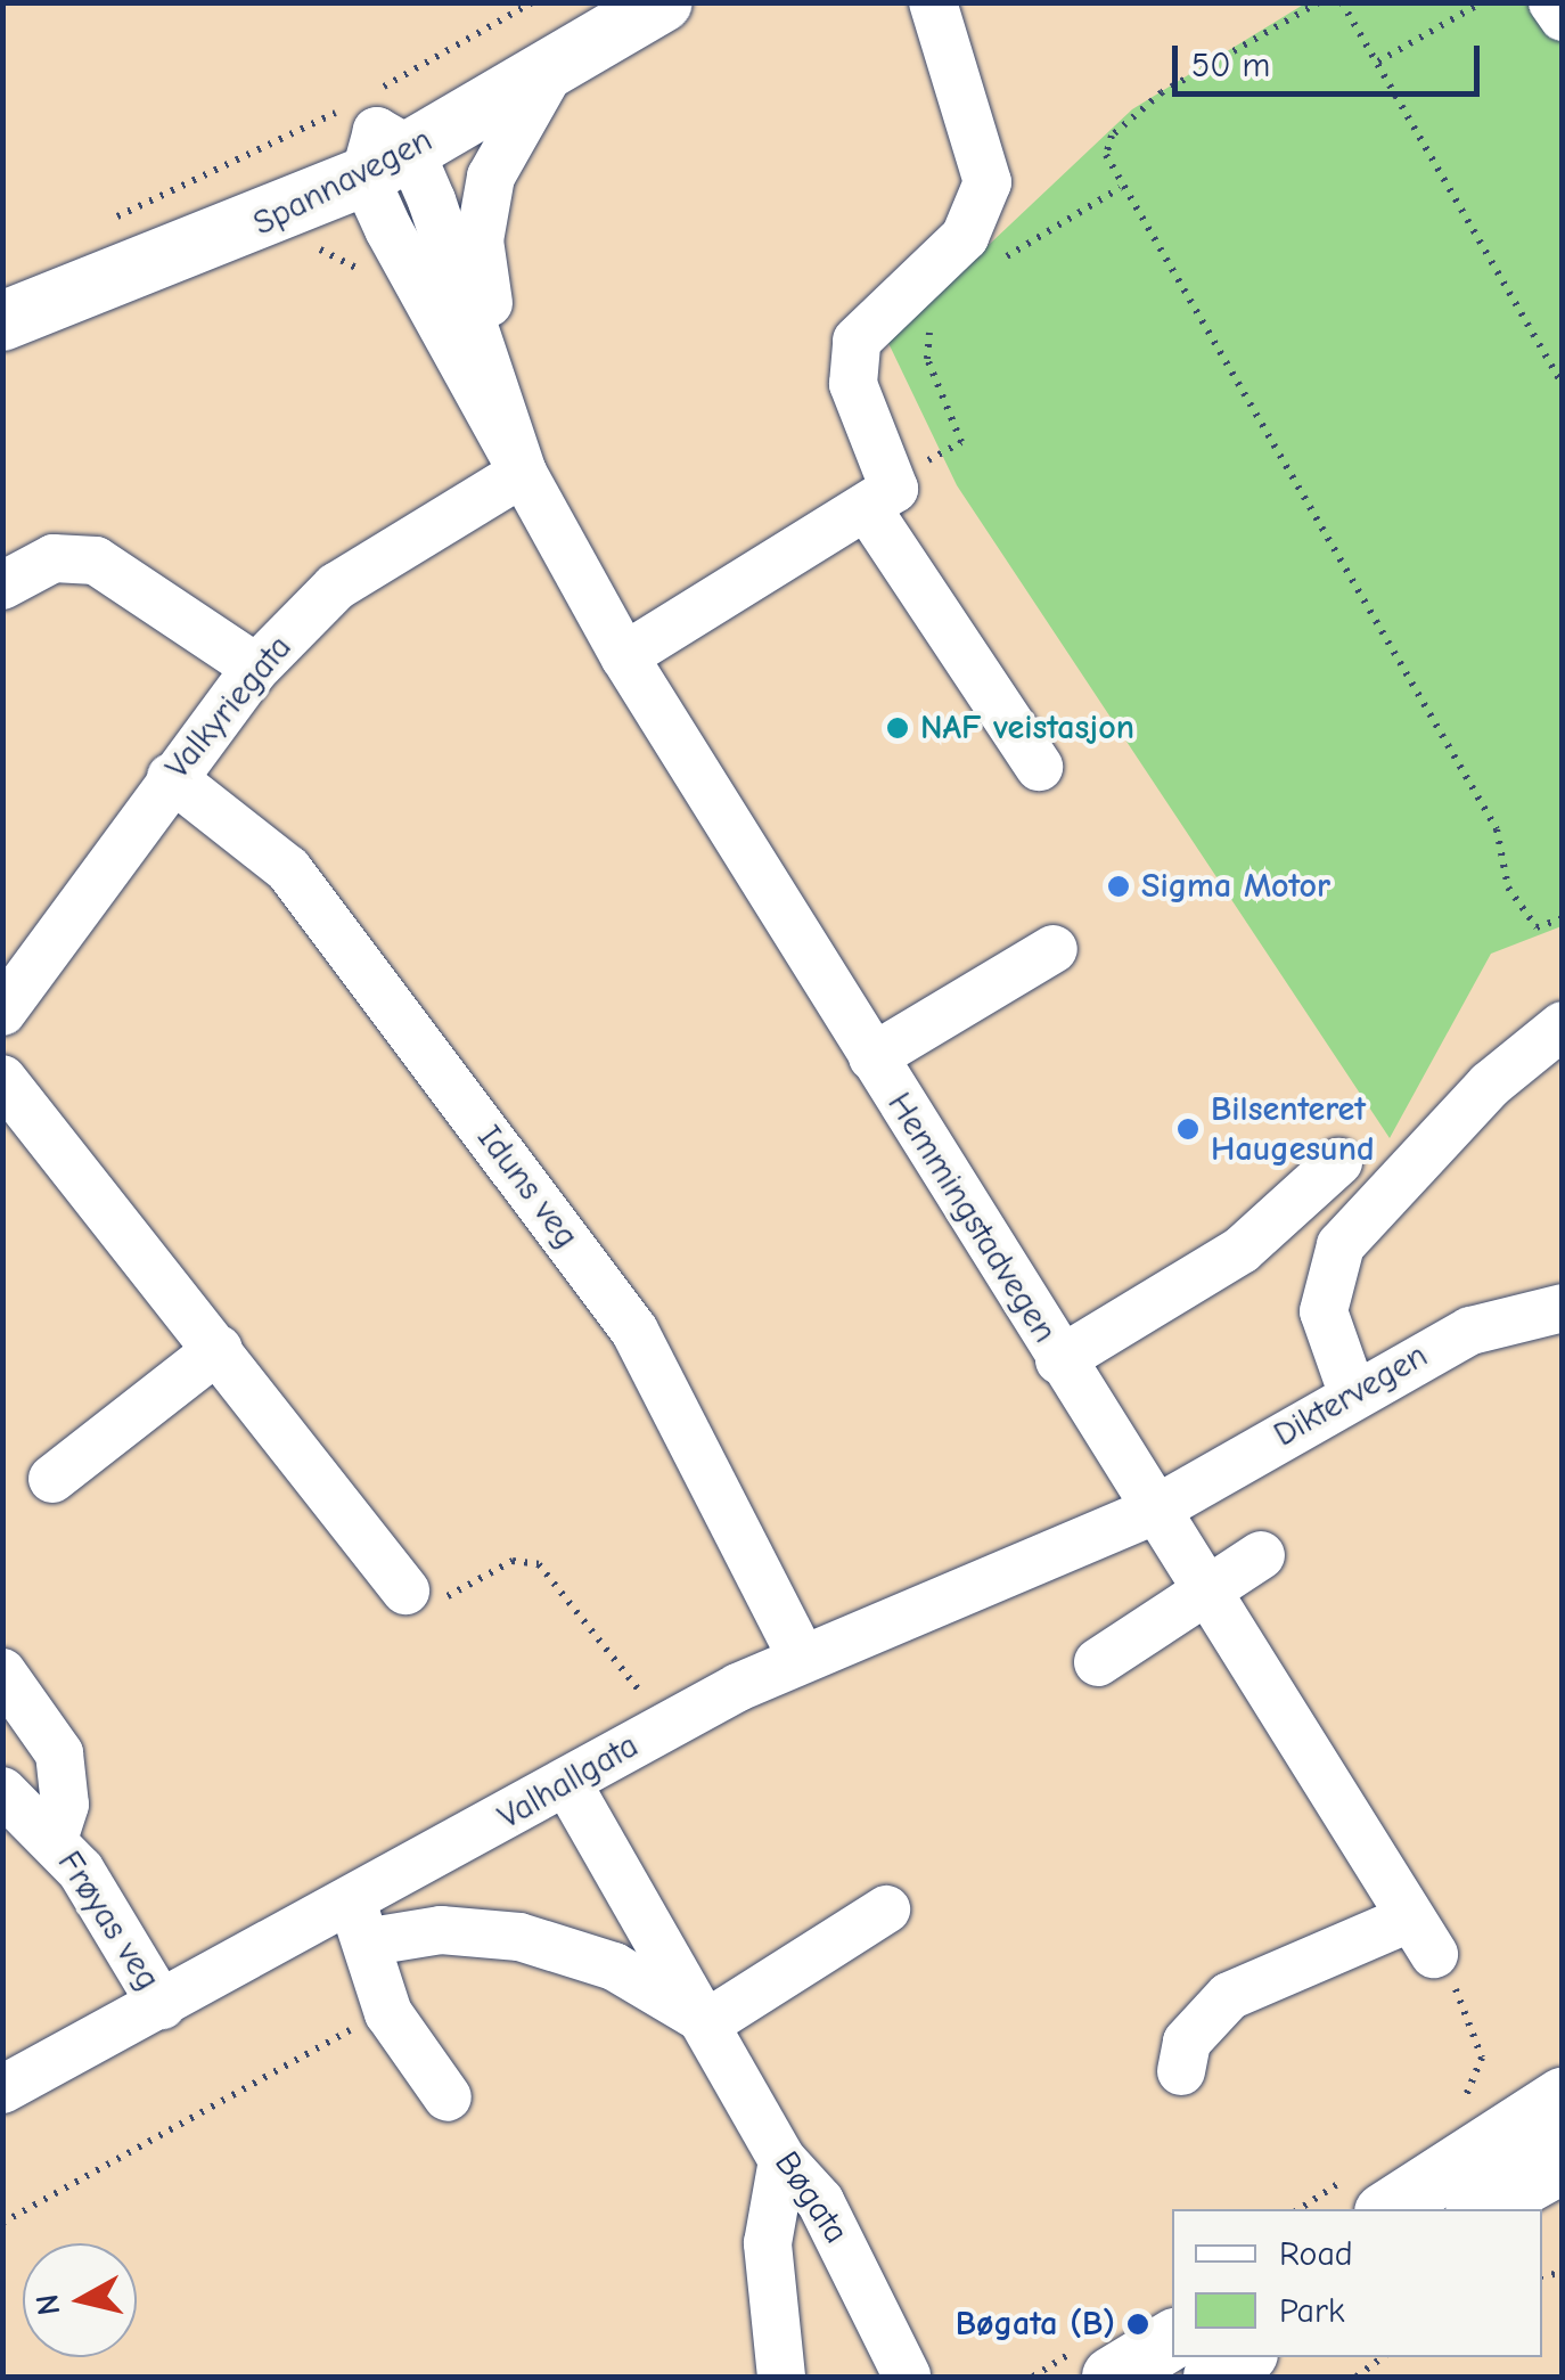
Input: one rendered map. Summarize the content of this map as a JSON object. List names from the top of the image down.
{
  "streets": {
    "main road": ["Spannavegen"],
    "street": [
      "Valkyriegata",
      "Iduns veg",
      "Hemmingstadvegen",
      "Diktervegen",
      "Valhallgata",
      "Frøyas veg",
      "Bøgata"
    ]
  },
  "crossings": [
    ["Spannavegen", "Hemmingstadvegen"],
    ["Valkyriegata", "Iduns veg"],
    ["Valkyriegata", "Hemmingstadvegen"],
    ["Iduns veg", "Valhallgata"],
    ["Hemmingstadvegen", "Diktervegen"],
    ["Hemmingstadvegen", "Valhallgata"],
    ["Diktervegen", "Valhallgata"],
    ["Valhallgata", "Frøyas veg"],
    ["Valhallgata", "Bøgata"]
  ],
  "places": [
    "NAF veistasjon",
    "Sigma Motor",
    "Bilsenteret Haugesund",
    "Bøgata (B)"
  ],
  "legend": ["Road", "Park"],
  "scale_bar": "50 m",
  "north": "left"
}
